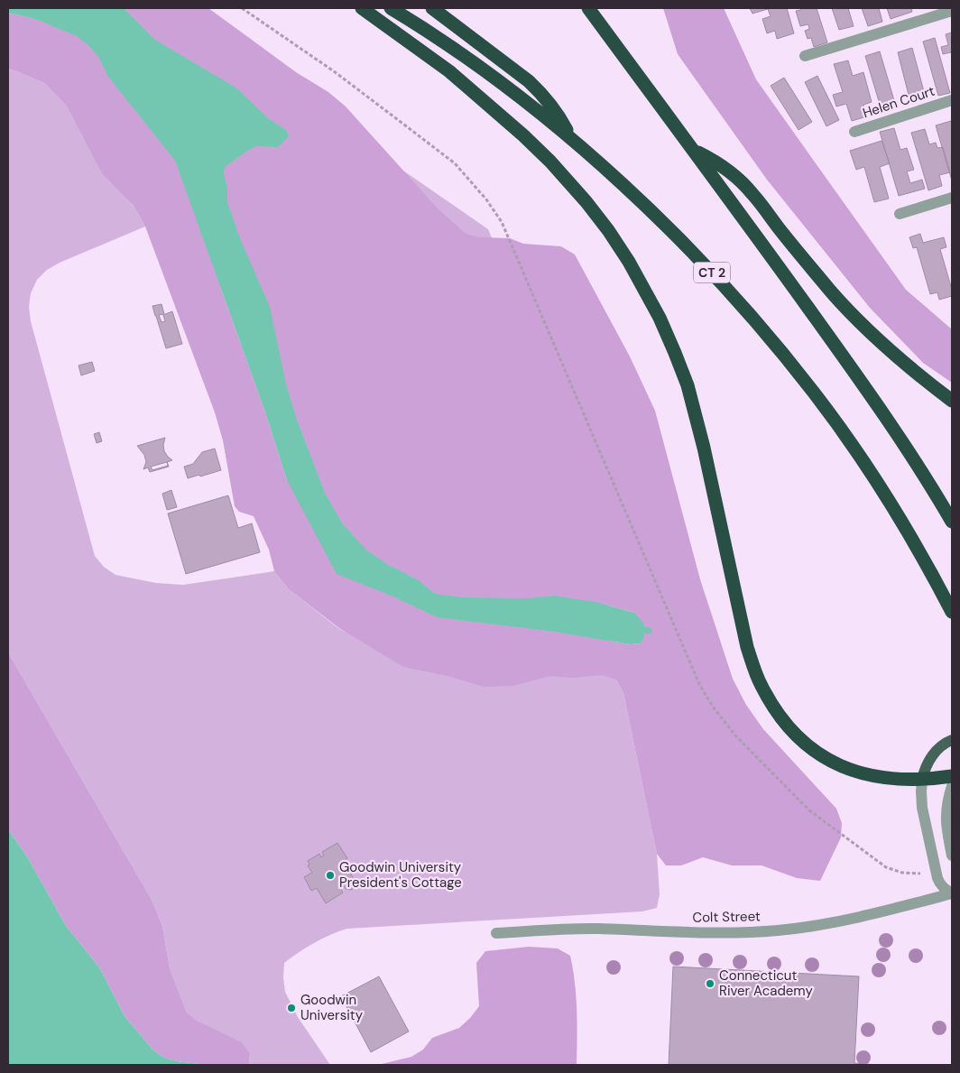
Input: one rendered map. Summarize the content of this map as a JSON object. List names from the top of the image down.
{
  "streets": {
    "highway": ["CT 2"],
    "street": ["Helen Court", "Colt Street"]
  },
  "places": ["Goodwin University President's Cottage", "Connecticut River Academy", "Goodwin University"]
}
